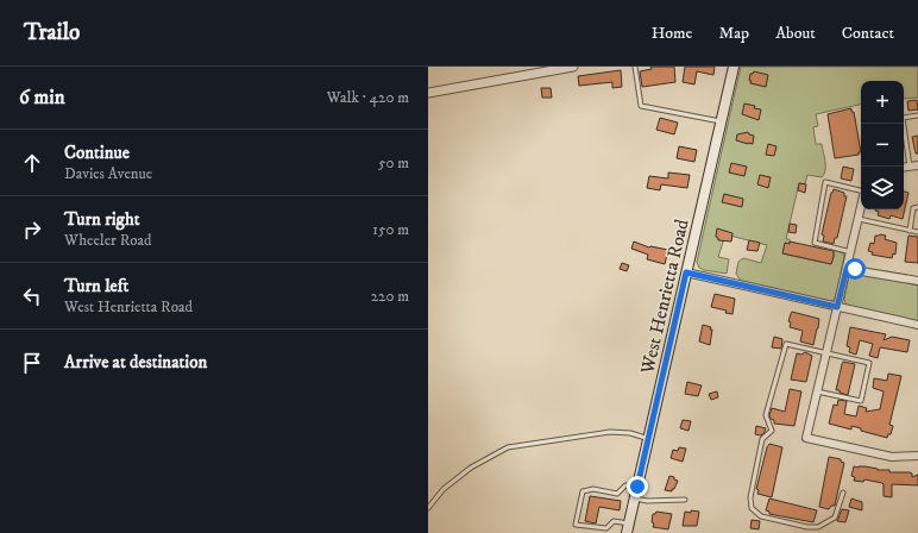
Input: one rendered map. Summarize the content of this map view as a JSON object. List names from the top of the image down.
{
  "streets": {
    "main road": ["West Henrietta Road"]
  },
  "page": {
    "header": "Trailo",
    "nav": [
      "Home",
      "Map",
      "About",
      "Contact"
    ],
    "heading": ["6 min", "Walk · 420 m"],
    "map_buttons": ["+", "−"],
    "list": [
      ["Continue", "Davies Avenue", "50 m"],
      ["Turn right", "Wheeler Road", "150 m"],
      ["Turn left", "West Henrietta Road", "220 m"],
      "Arrive at destination"
    ]
  }
}
